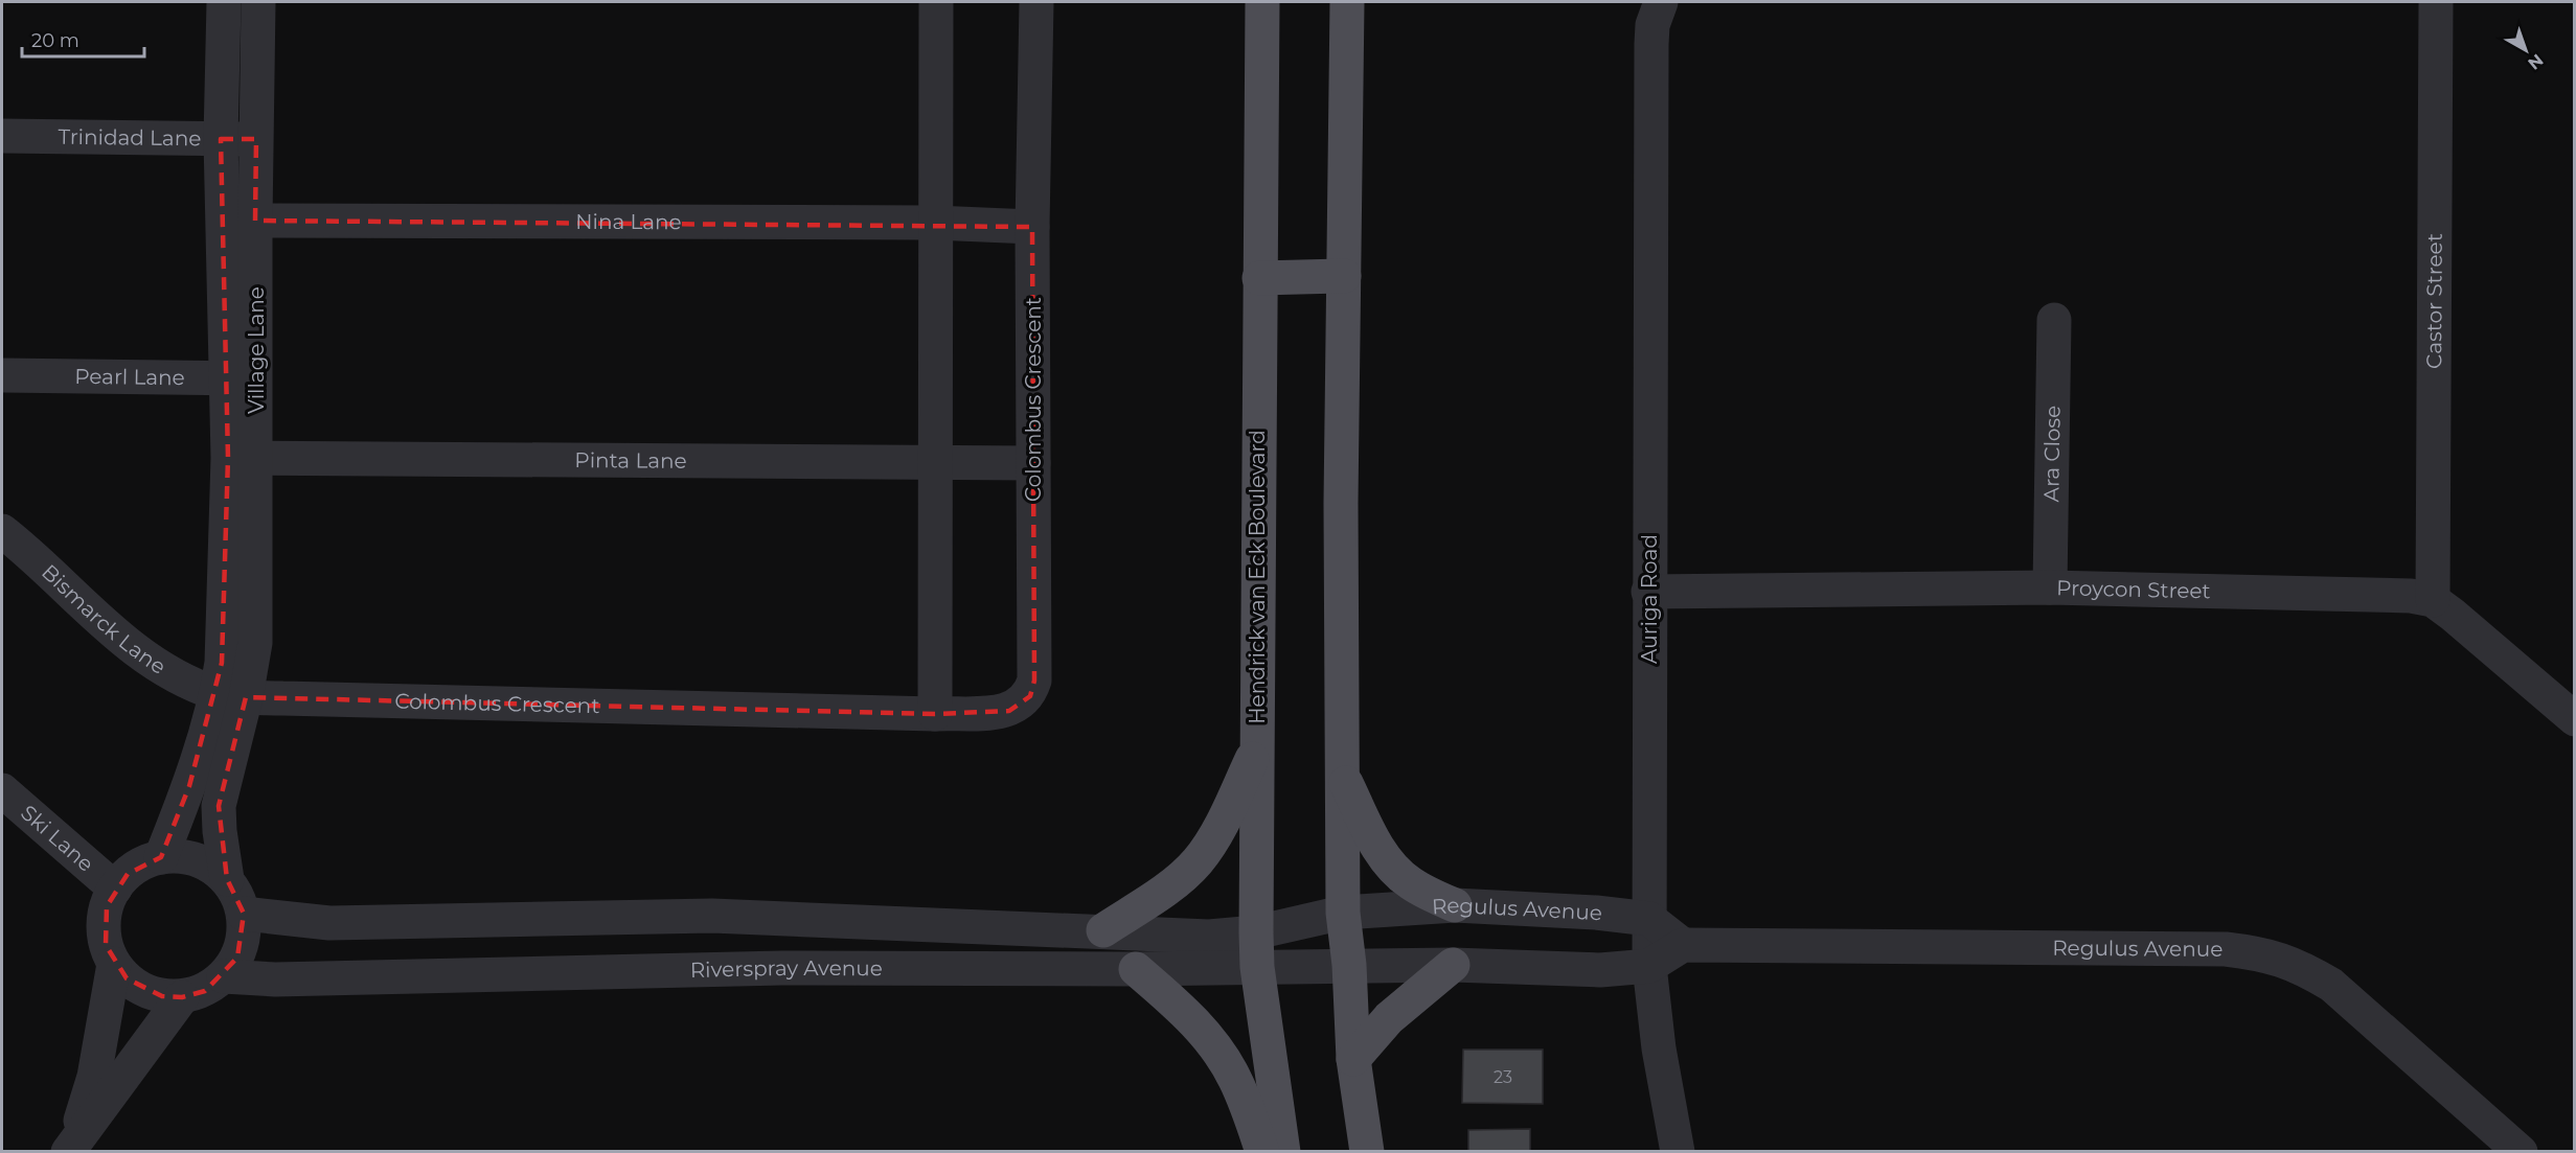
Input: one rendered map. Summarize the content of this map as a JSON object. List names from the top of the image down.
{
  "streets": {
    "main road": ["Hendrick van Eck Boulevard"],
    "street": [
      "Trinidad Lane",
      "Nina Lane",
      "Castor Street",
      "Village Lane",
      "Pearl Lane",
      "Colombus Crescent",
      "Ara Close",
      "Pinta Lane",
      "Proycon Street",
      "Auriga Road",
      "Bismarck Lane",
      "Ski Lane",
      "Regulus Avenue",
      "Riverspray Avenue"
    ]
  },
  "crossings": [
    ["Trinidad Lane", "Village Lane"],
    ["Nina Lane", "Village Lane"],
    ["Nina Lane", "Colombus Crescent"],
    ["Castor Street", "Proycon Street"],
    ["Village Lane", "Pearl Lane"],
    ["Village Lane", "Colombus Crescent"],
    ["Village Lane", "Pinta Lane"],
    ["Village Lane", "Bismarck Lane"],
    ["Colombus Crescent", "Pinta Lane"],
    ["Colombus Crescent", "Bismarck Lane"],
    ["Ara Close", "Proycon Street"],
    ["Hendrick van Eck Boulevard", "Riverspray Avenue"],
    ["Proycon Street", "Auriga Road"],
    ["Auriga Road", "Regulus Avenue"],
    ["Ski Lane", "Riverspray Avenue"]
  ],
  "house_numbers": ["23"],
  "scale_bar": "20 m",
  "north": "bottom right"
}
